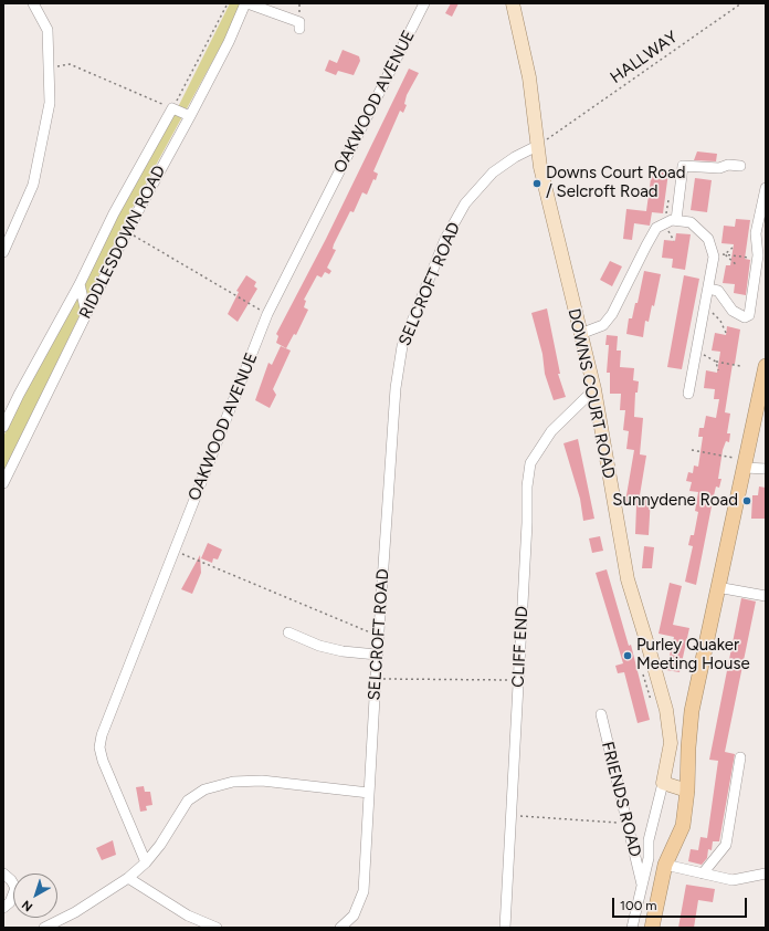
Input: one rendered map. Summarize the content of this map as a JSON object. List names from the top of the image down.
{
  "streets": {
    "main road": ["DOWNS COURT ROAD"],
    "street": [
      "OAKWOOD AVENUE",
      "RIDDLESDOWN ROAD",
      "SELCROFT ROAD",
      "CLIFF END",
      "FRIENDS ROAD"
    ],
    "path": ["HALLWAY"]
  },
  "crossings": [
    ["HALLWAY", "SELCROFT ROAD"],
    ["HALLWAY", "DOWNS COURT ROAD"],
    ["SELCROFT ROAD", "DOWNS COURT ROAD"],
    ["DOWNS COURT ROAD", "CLIFF END"]
  ],
  "places": ["Downs Court Road / Selcroft Road", "Sunnydene Road", "Purley Quaker Meeting House"],
  "scale_bar": "100 m",
  "north": "bottom left"
}
